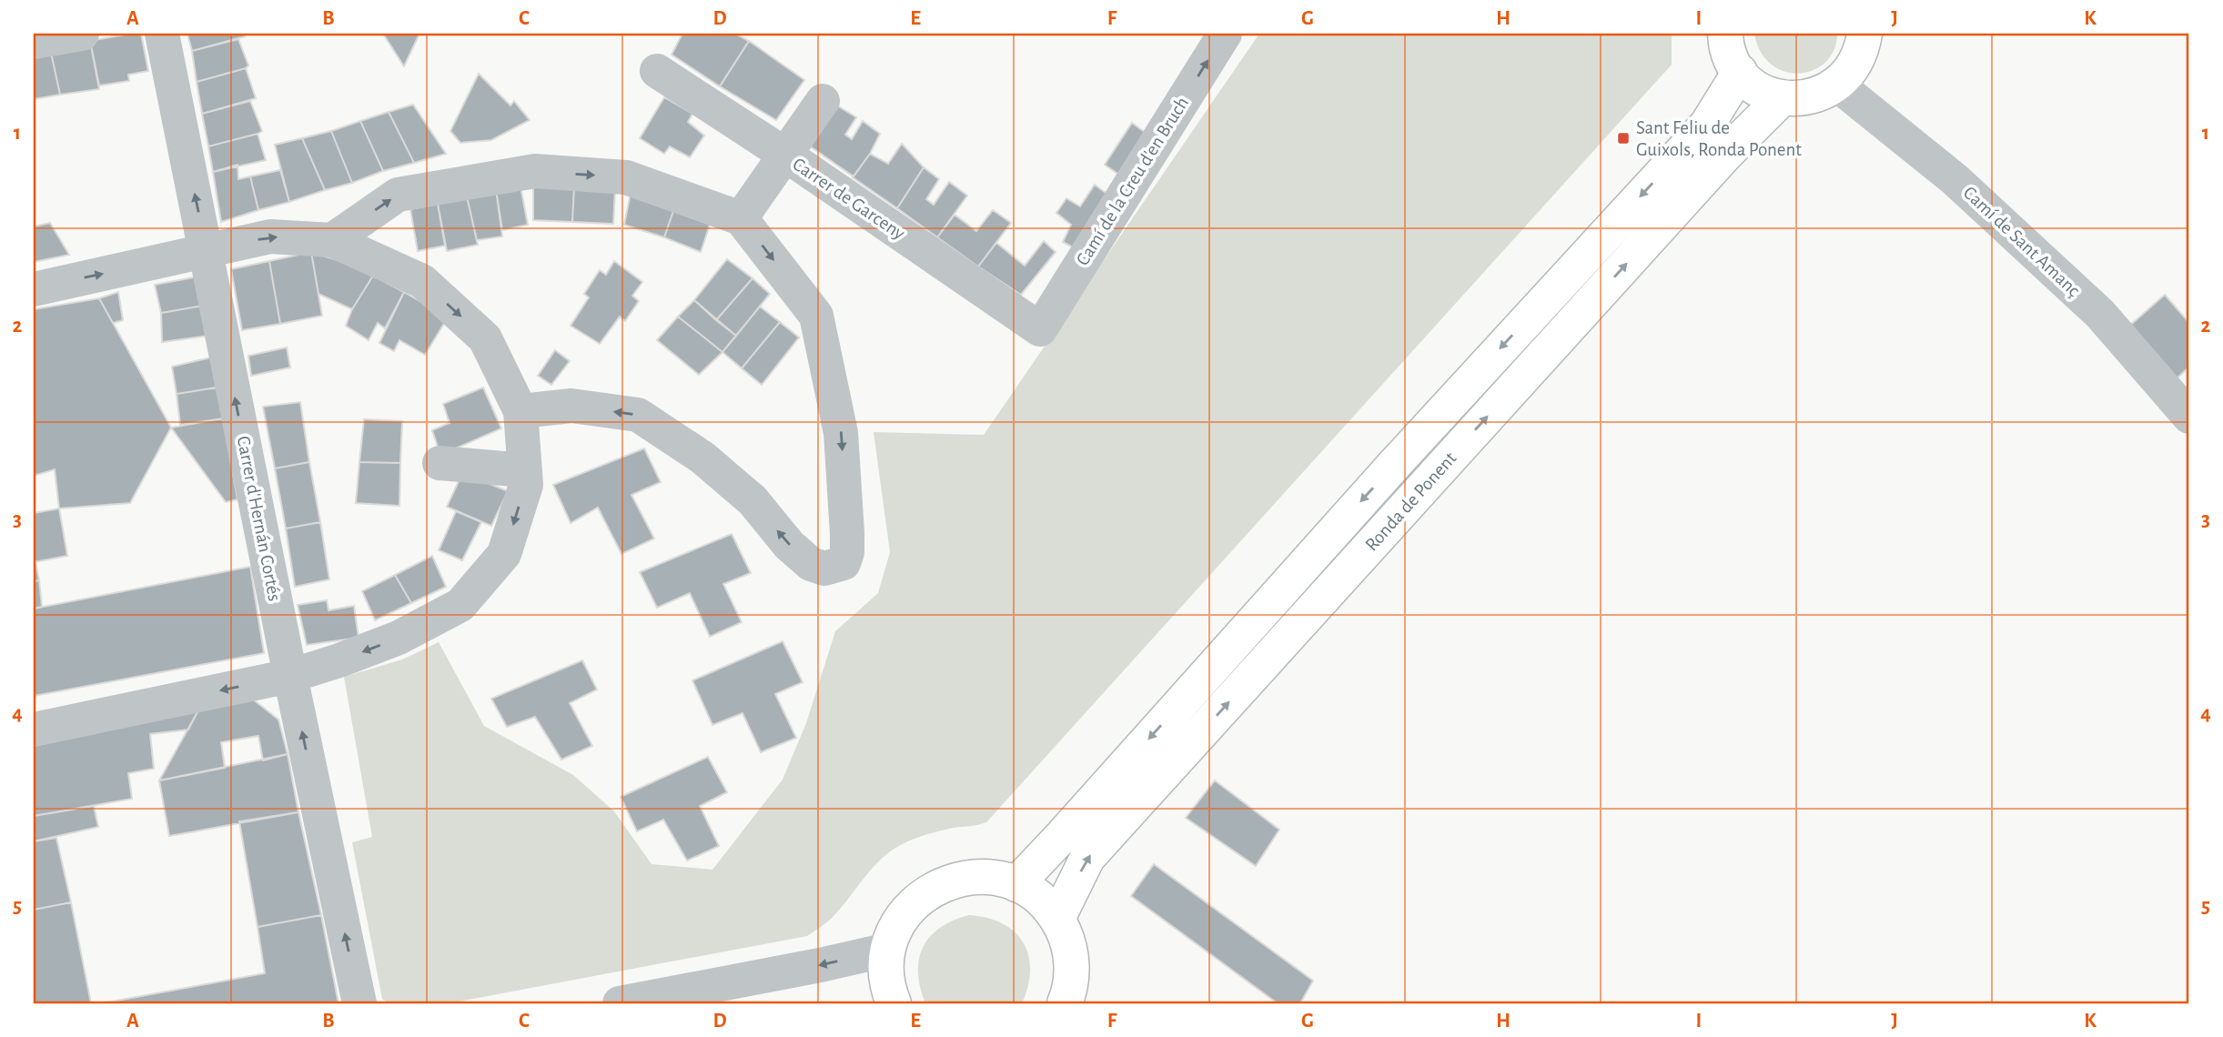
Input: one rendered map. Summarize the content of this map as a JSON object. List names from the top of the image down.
{
  "streets": {
    "main road": ["Ronda de Ponent"],
    "street": [
      "Camí de la Creu d'en Bruch",
      "Carrer de Garceny",
      "Camí de Sant Amanç",
      "Carrer d'Hernán Cortés"
    ]
  },
  "crossings": [
    ["Camí de la Creu d'en Bruch", "Carrer de Garceny"]
  ],
  "one_way": ["Camí de la Creu d'en Bruch", "Carrer d'Hernán Cortés"],
  "places": {
    "transit": ["Sant Feliu de Guixols, Ronda Ponent"]
  },
  "grid": {
    "columns": [
      "A",
      "B",
      "C",
      "D",
      "E",
      "F",
      "G",
      "H",
      "I",
      "J",
      "K"
    ],
    "rows": [
      "1",
      "2",
      "3",
      "4",
      "5"
    ]
  }
}
